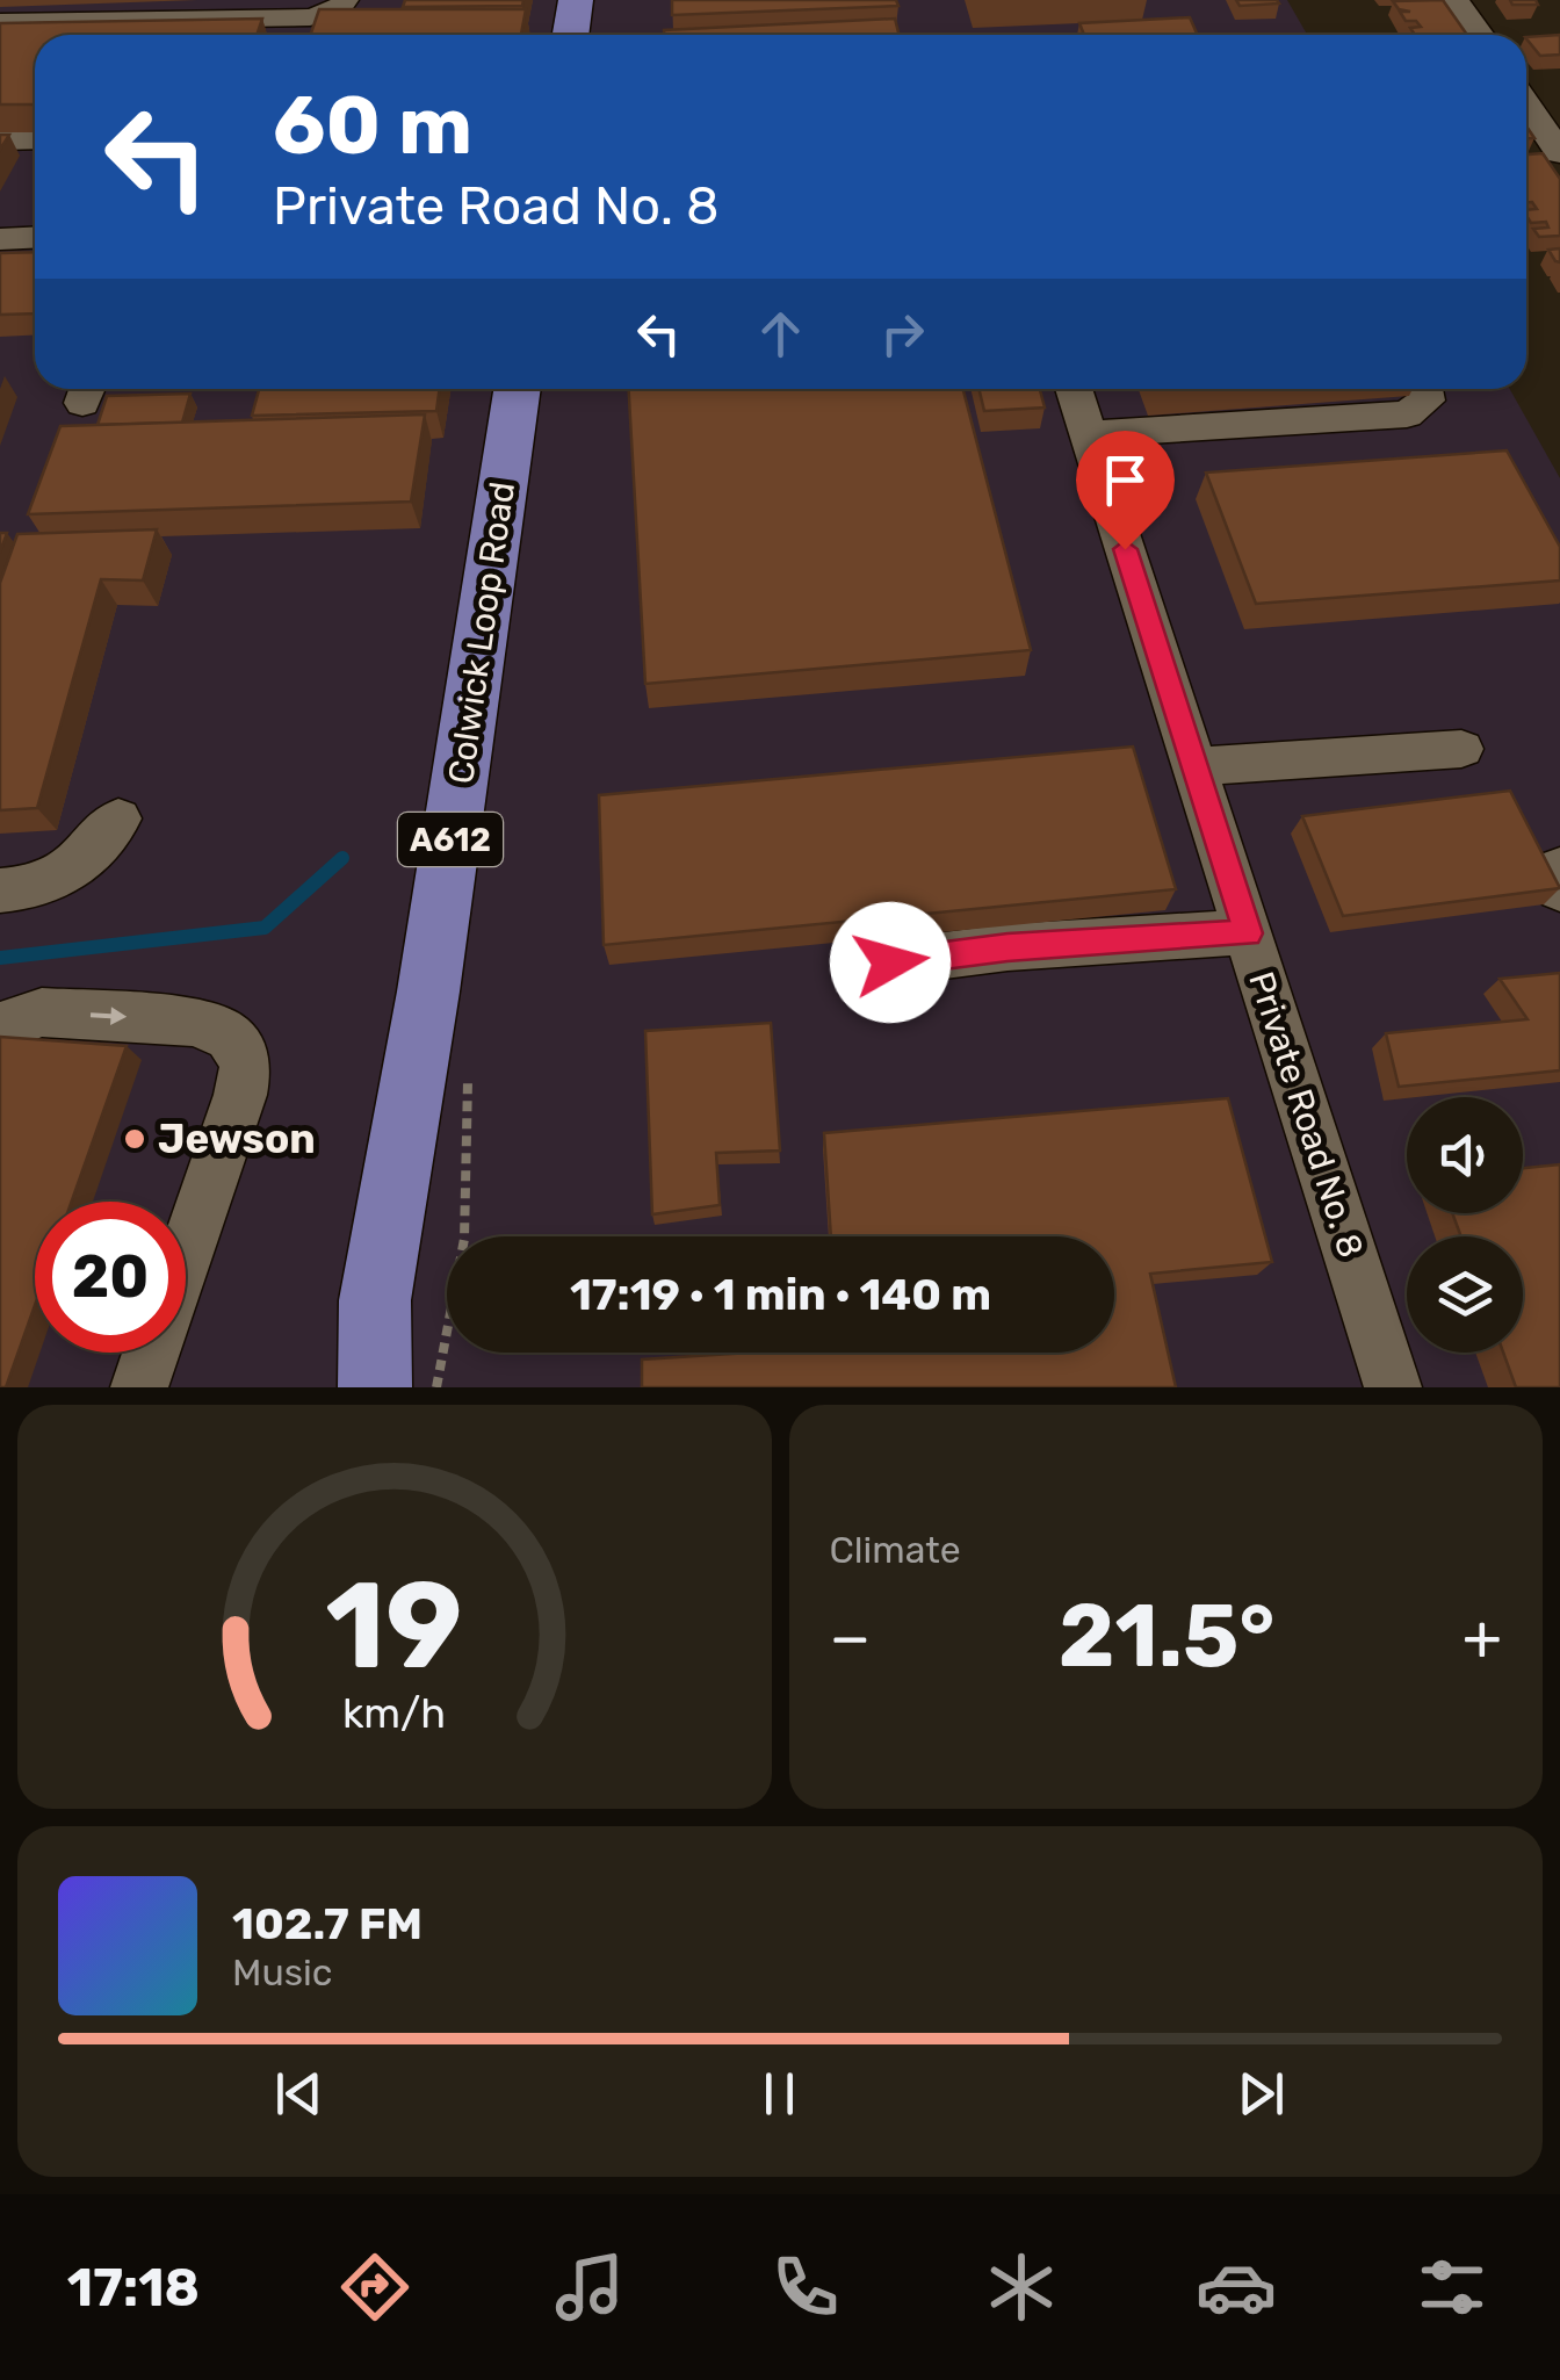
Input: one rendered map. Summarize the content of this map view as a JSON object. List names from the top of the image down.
{
  "streets": {
    "main road": ["Colwick Loop Road", "A612"],
    "street": ["Private Road No. 8"]
  },
  "places": ["Jewson"],
  "page": {
    "turn": ["60 m", "Private Road No. 8"],
    "limit": "20",
    "trip": "17:19 · 1 min · 140 m",
    "tile": "Climate",
    "heat": ["−", "21.5°", "+"],
    "song": ["102.7 FM", "Music"],
    "tabs": "17:18",
    "gauge": ["19", "km/h"]
  }
}
